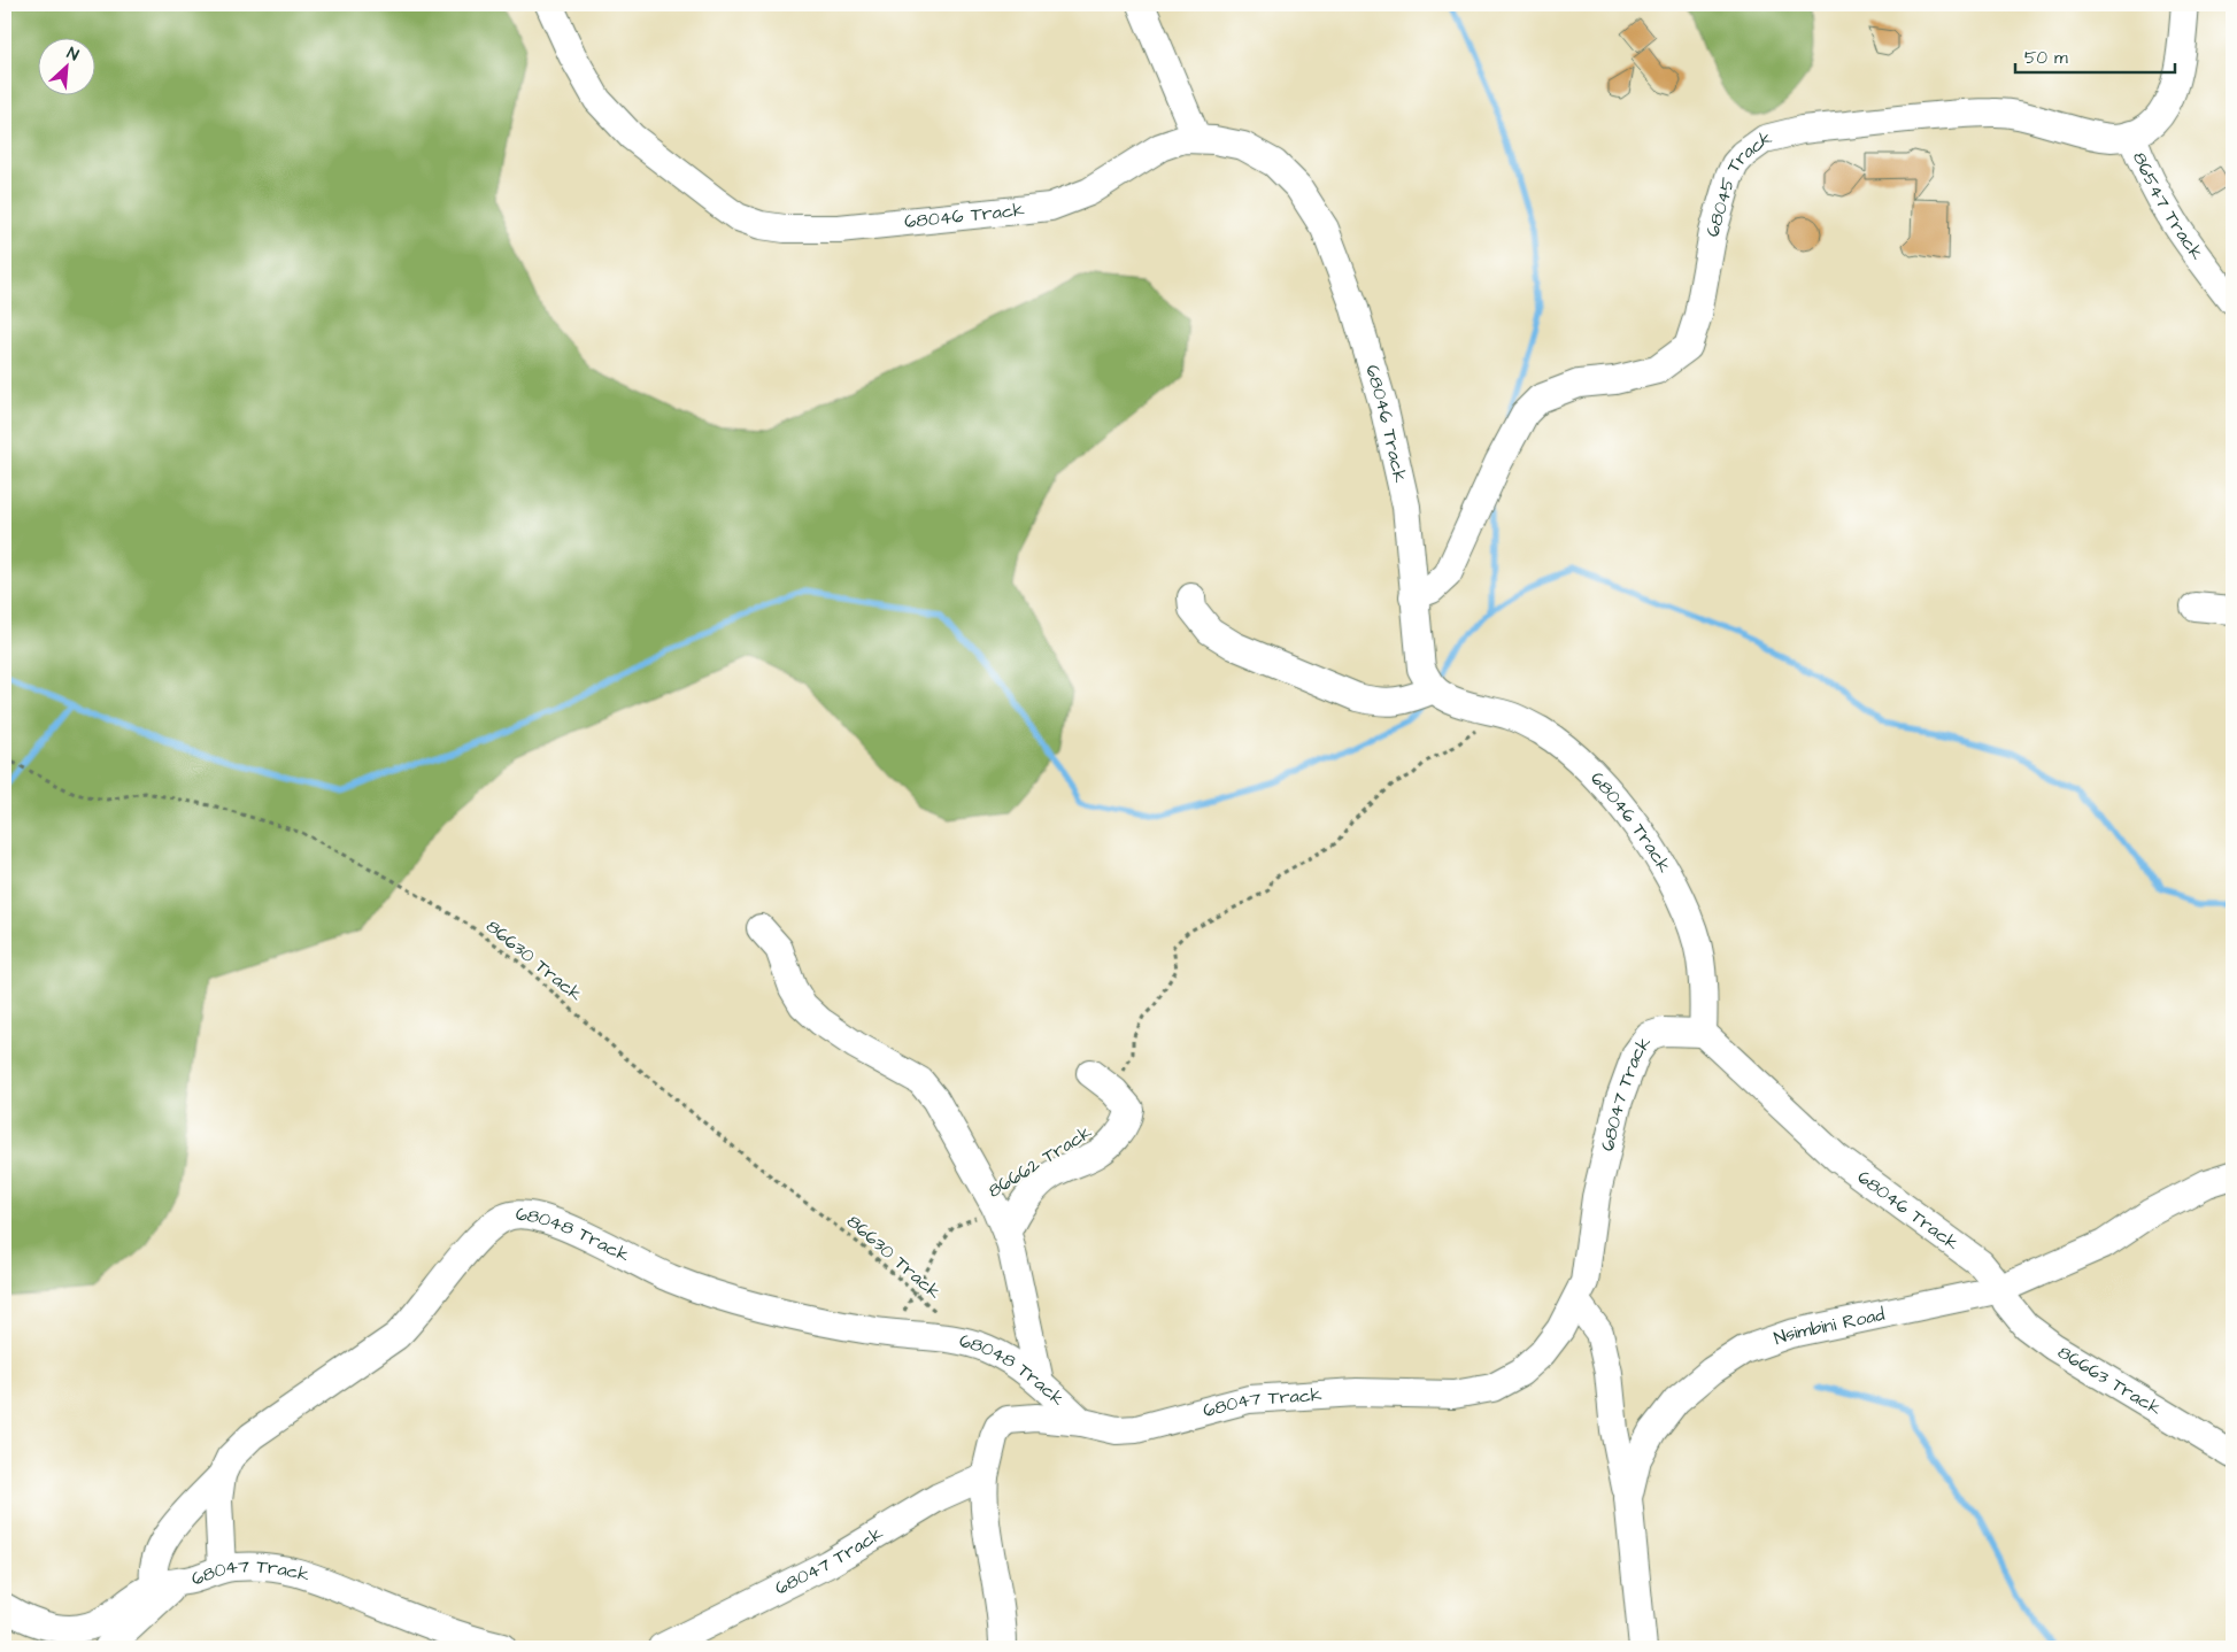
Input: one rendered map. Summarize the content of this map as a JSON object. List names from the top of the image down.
{
  "streets": {
    "street": [
      "68045 Track",
      "86547 Track",
      "68046 Track",
      "68047 Track",
      "68048 Track",
      "Nsimbini Road",
      "86663 Track"
    ],
    "path": ["86630 Track", "86662 Track"]
  },
  "crossings": [
    ["68045 Track", "86547 Track"],
    ["68045 Track", "68046 Track"],
    ["68046 Track", "68047 Track"],
    ["68046 Track", "Nsimbini Road"],
    ["68046 Track", "86663 Track"],
    ["86630 Track", "86662 Track"],
    ["86630 Track", "68048 Track"],
    ["68047 Track", "68048 Track"],
    ["86662 Track", "68048 Track"],
    ["Nsimbini Road", "86663 Track"]
  ],
  "scale_bar": "50 m",
  "north": "top right"
}
